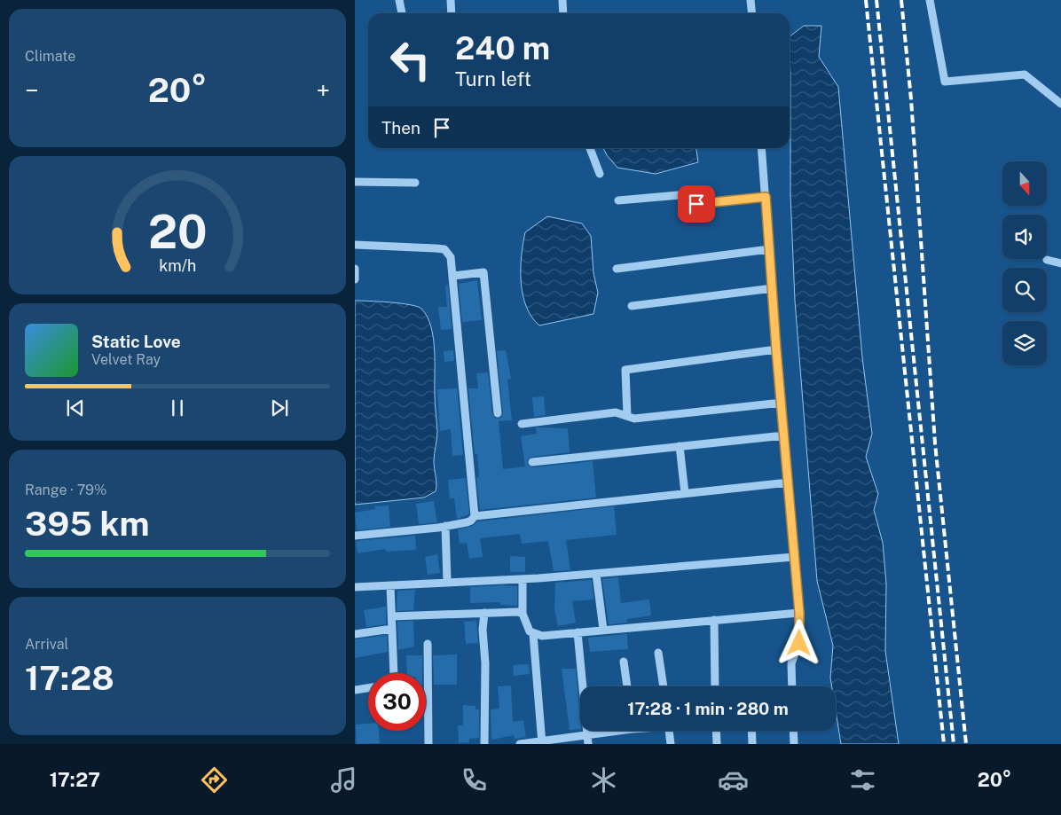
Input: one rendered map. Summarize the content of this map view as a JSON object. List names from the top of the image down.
{
  "north": "bottom",
  "page": {
    "tile": [
      "Climate",
      ["Range · 79%", "395 km"],
      ["Arrival", "17:28"]
    ],
    "turn": ["240 m", "Turn left"],
    "heat": ["−", "20°", "+"],
    "then": "Then",
    "song": ["Static Love", "Velvet Ray"],
    "limit": "30",
    "trip": "17:28 · 1 min · 280 m",
    "tabs": ["17:27", "20°"],
    "gauge": ["20", "km/h"]
  }
}
